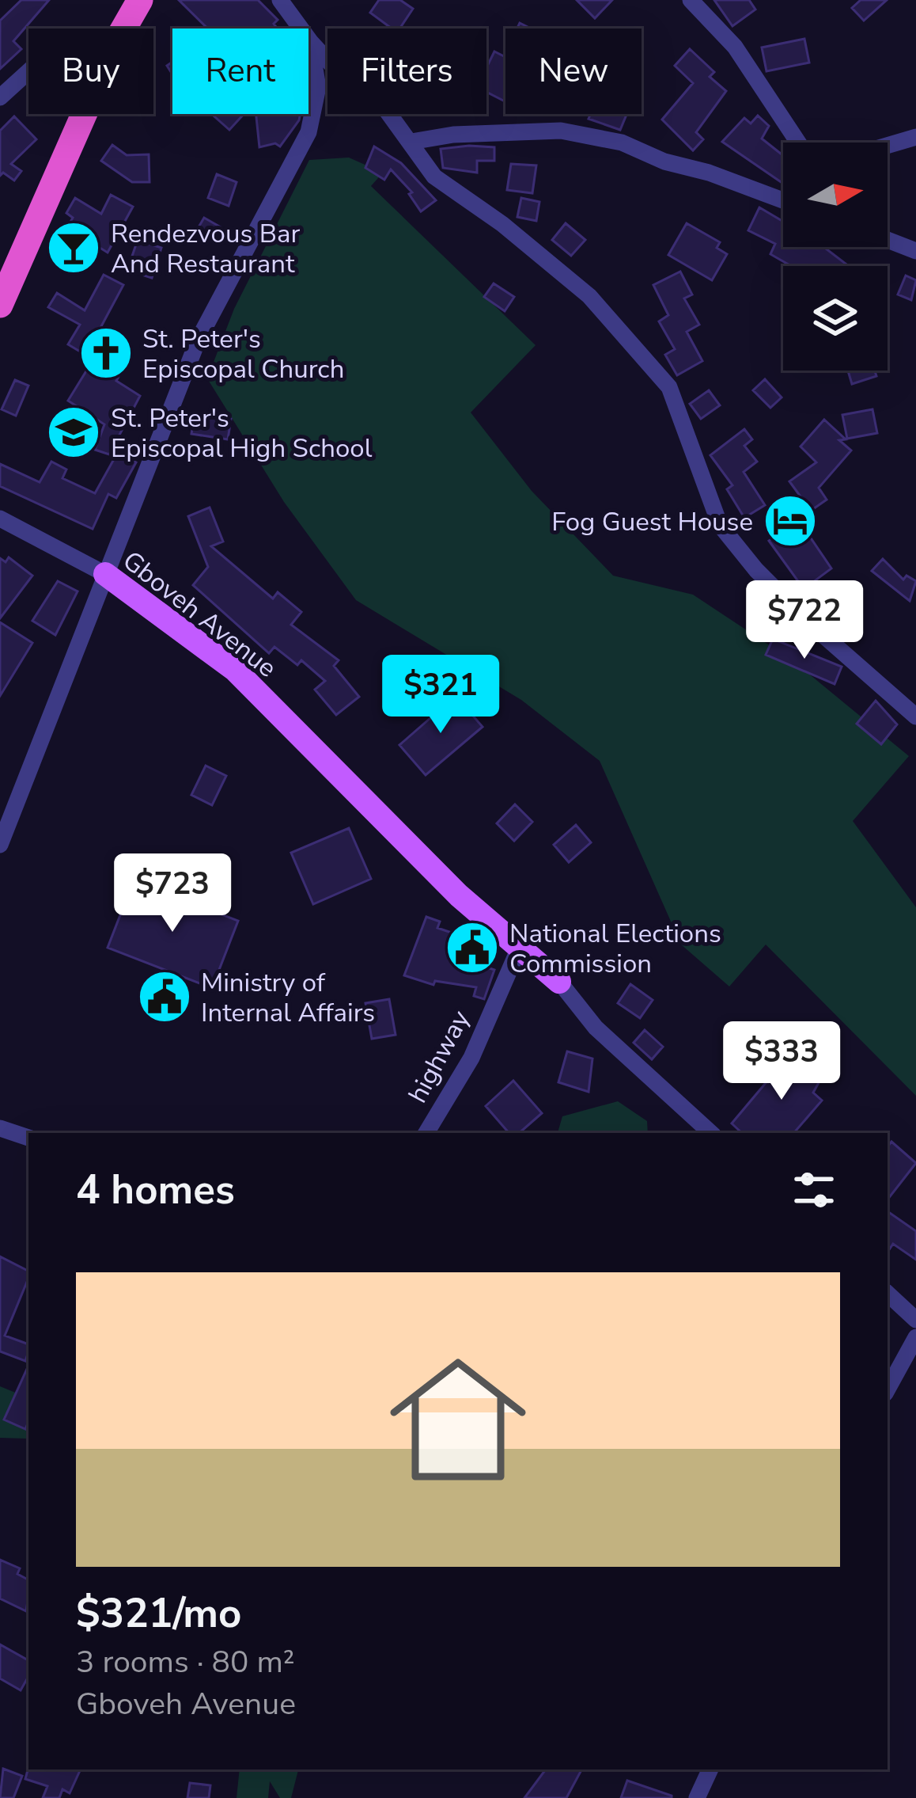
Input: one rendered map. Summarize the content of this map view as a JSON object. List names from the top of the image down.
{
  "streets": {
    "main road": ["Gboveh Avenue"],
    "street": ["highway"]
  },
  "crossings": [
    ["Gboveh Avenue", "highway"]
  ],
  "places": {
    "bar": ["Rendezvous Bar And Restaurant"],
    "church": ["St. Peter's Episcopal Church"],
    "school or university": ["St. Peter's Episcopal High School"],
    "hotel": ["Fog Guest House"],
    "public building": ["National Elections Commission", "Ministry of Internal Affairs"]
  },
  "north": "right",
  "page": {
    "chip": [
      "Buy",
      "Rent",
      "Filters",
      "New"
    ],
    "price": [
      "$722",
      "$321",
      "$723",
      "$333"
    ],
    "heading": "4 homes",
    "list": [
      {
        "name": "$321/mo",
        "note": "3 rooms · 80 m² · Gboveh Avenue"
      }
    ]
  }
}
